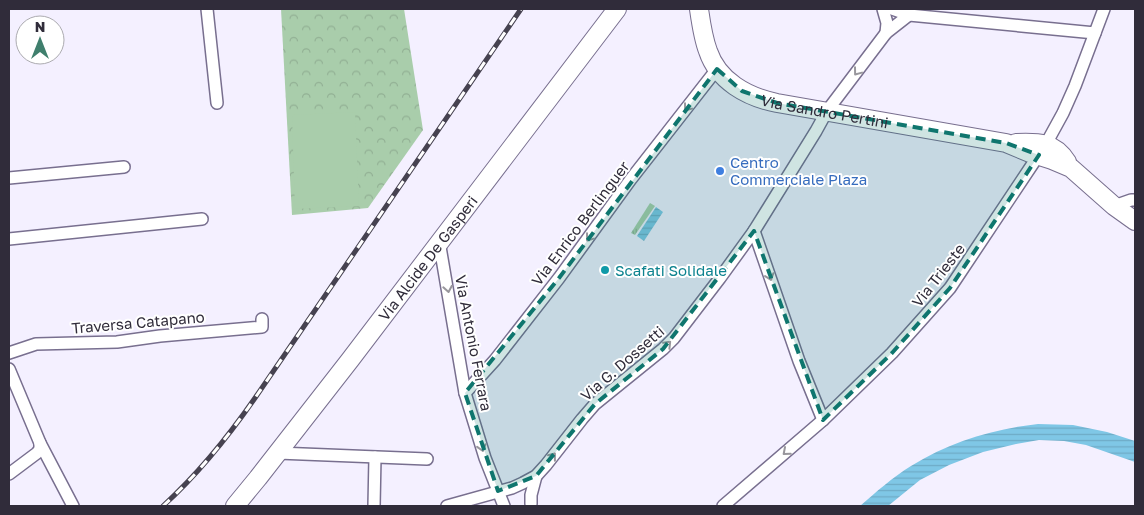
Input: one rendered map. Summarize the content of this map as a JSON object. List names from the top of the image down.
{
  "streets": {
    "main road": ["Via Sandro Pertini", "Via Alcide De Gasperi"],
    "street": [
      "Via Enrico Berlinguer",
      "Via Trieste",
      "Traversa Catapano",
      "Via Antonio Ferrara",
      "Via G. Dossetti"
    ]
  },
  "crossings": [
    ["Via Sandro Pertini", "Via Enrico Berlinguer"],
    ["Via Sandro Pertini", "Via Trieste"],
    ["Via Sandro Pertini", "Via G. Dossetti"],
    ["Via Enrico Berlinguer", "Via Antonio Ferrara"],
    ["Via Alcide De Gasperi", "Via Antonio Ferrara"],
    ["Via Antonio Ferrara", "Via G. Dossetti"]
  ],
  "one_way": ["Via Enrico Berlinguer", "Via Antonio Ferrara"],
  "places": ["Centro Commerciale Plaza", "Scafati Solidale"],
  "north": "top"
}
